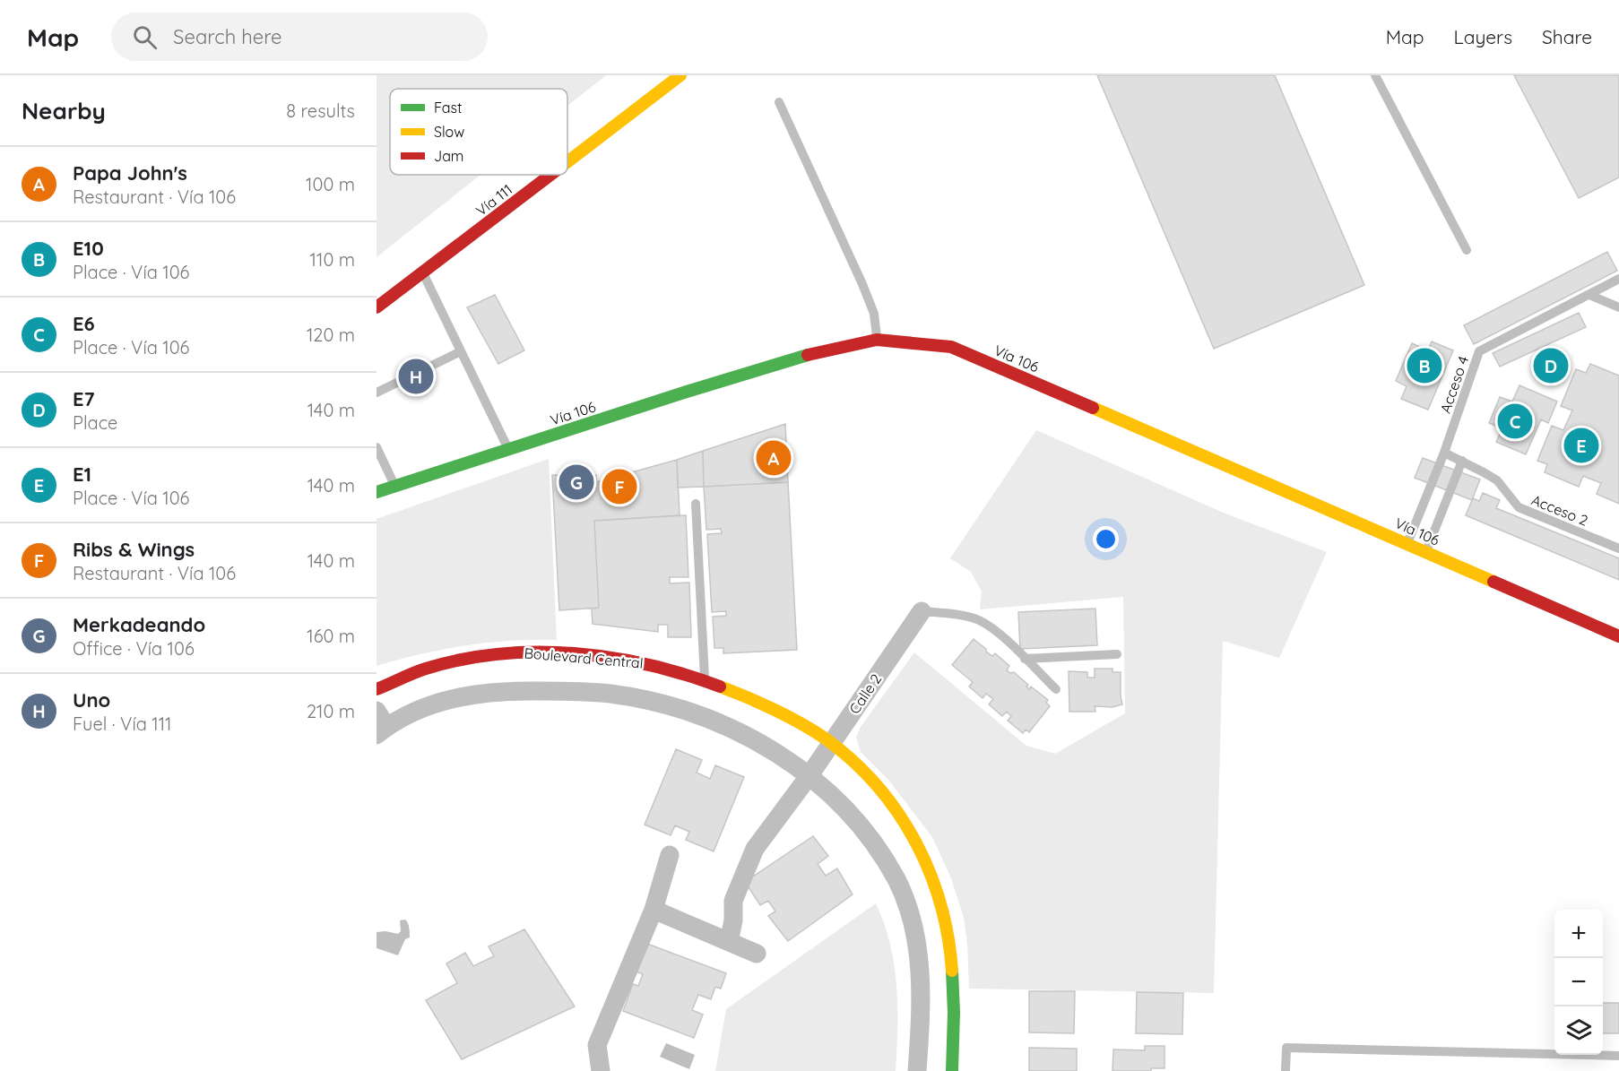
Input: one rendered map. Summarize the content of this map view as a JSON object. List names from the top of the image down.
{
  "streets": {
    "main road": ["Vía 111", "Vía 106", "Boulevard Central"],
    "street": ["Calle 2"],
    "lane": ["Acceso 4", "Acceso 2"]
  },
  "crossings": [
    ["Vía 106", "Acceso 4"],
    ["Acceso 4", "Acceso 2"],
    ["Boulevard Central", "Calle 2"]
  ],
  "legend": ["Fast", "Slow", "Jam"],
  "page": {
    "header": "Map",
    "search": "Search here",
    "nav": ["Map", "Layers", "Share"],
    "heading": ["Nearby", "8 results"],
    "list": [
      {
        "mark": "A",
        "name": "Papa John's",
        "note": "Restaurant · Vía 106",
        "value": "100 m"
      },
      {
        "mark": "B",
        "name": "E10",
        "note": "Place · Vía 106",
        "value": "110 m"
      },
      {
        "mark": "C",
        "name": "E6",
        "note": "Place · Vía 106",
        "value": "120 m"
      },
      {
        "mark": "D",
        "name": "E7",
        "note": "Place",
        "value": "140 m"
      },
      {
        "mark": "E",
        "name": "E1",
        "note": "Place · Vía 106",
        "value": "140 m"
      },
      {
        "mark": "F",
        "name": "Ribs & Wings",
        "note": "Restaurant · Vía 106",
        "value": "140 m"
      },
      {
        "mark": "G",
        "name": "Merkadeando",
        "note": "Office · Vía 106",
        "value": "160 m"
      },
      {
        "mark": "H",
        "name": "Uno",
        "note": "Fuel · Vía 111",
        "value": "210 m"
      }
    ],
    "pins": [
      "B",
      "D",
      "H",
      "C",
      "E",
      "A",
      "G",
      "F"
    ],
    "map_buttons": ["+", "−"]
  }
}
